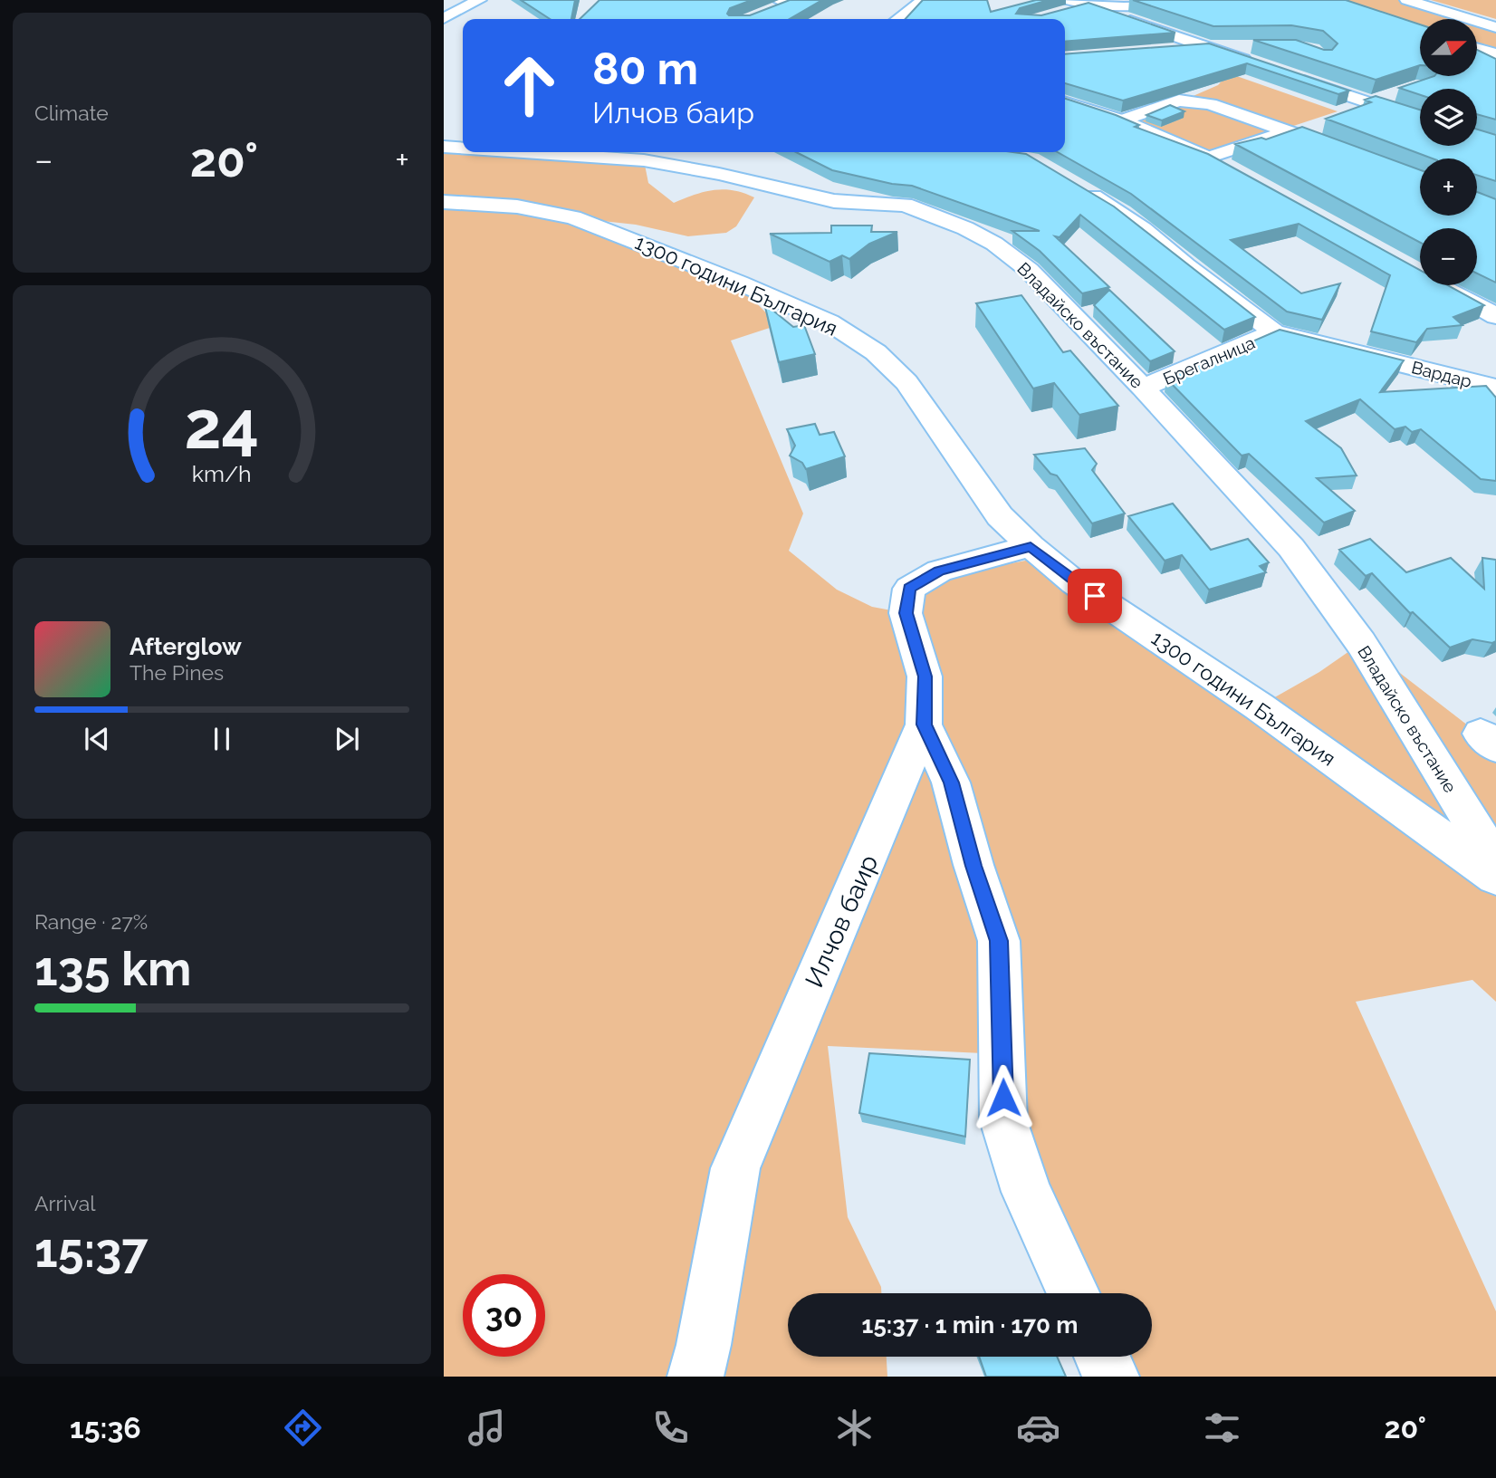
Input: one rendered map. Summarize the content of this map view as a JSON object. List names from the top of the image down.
{
  "streets": {
    "street": [
      "1300 години България",
      "Владайско въстание",
      "Брегалница",
      "Вардар",
      "Илчов баир"
    ]
  },
  "crossings": [
    ["1300 години България", "Илчов баир"],
    ["Владайско въстание", "Брегалница"],
    ["Брегалница", "Вардар"]
  ],
  "north": "right",
  "page": {
    "tile": [
      "Climate",
      ["Range · 27%", "135 km"],
      ["Arrival", "15:37"]
    ],
    "map_buttons": ["+", "−"],
    "turn": ["80 m", "Илчов баир"],
    "heat": ["−", "20°", "+"],
    "song": ["Afterglow", "The Pines"],
    "limit": "30",
    "trip": "15:37 · 1 min · 170 m",
    "tabs": ["15:36", "20°"],
    "gauge": ["24", "km/h"]
  }
}
